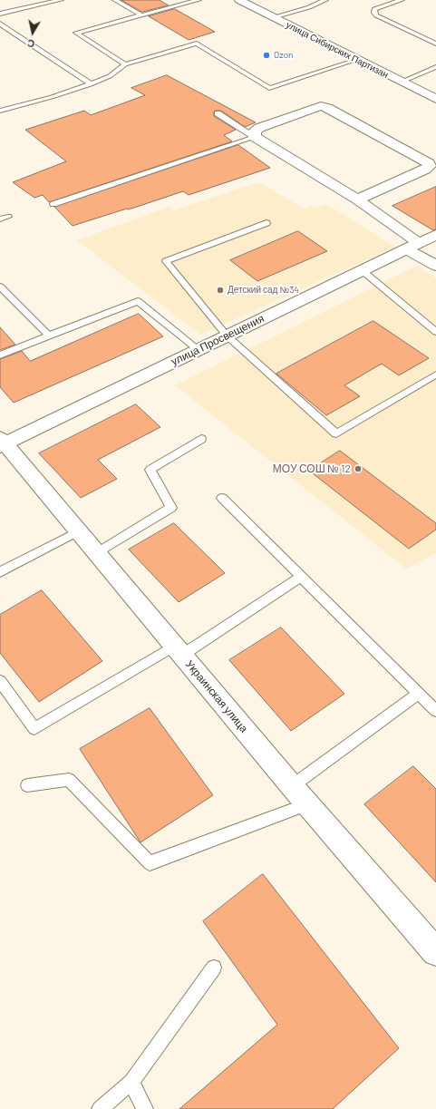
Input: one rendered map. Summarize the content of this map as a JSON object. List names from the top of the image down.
{
  "streets": {
    "street": ["улица Сибирских Партизан", "улица Просвещения", "Украинская улица"]
  },
  "crossings": [
    ["улица Просвещения", "Украинская улица"]
  ],
  "places": ["Ozon", "Детский сад №34", "МОУ СОШ № 12"],
  "north": "bottom"
}
